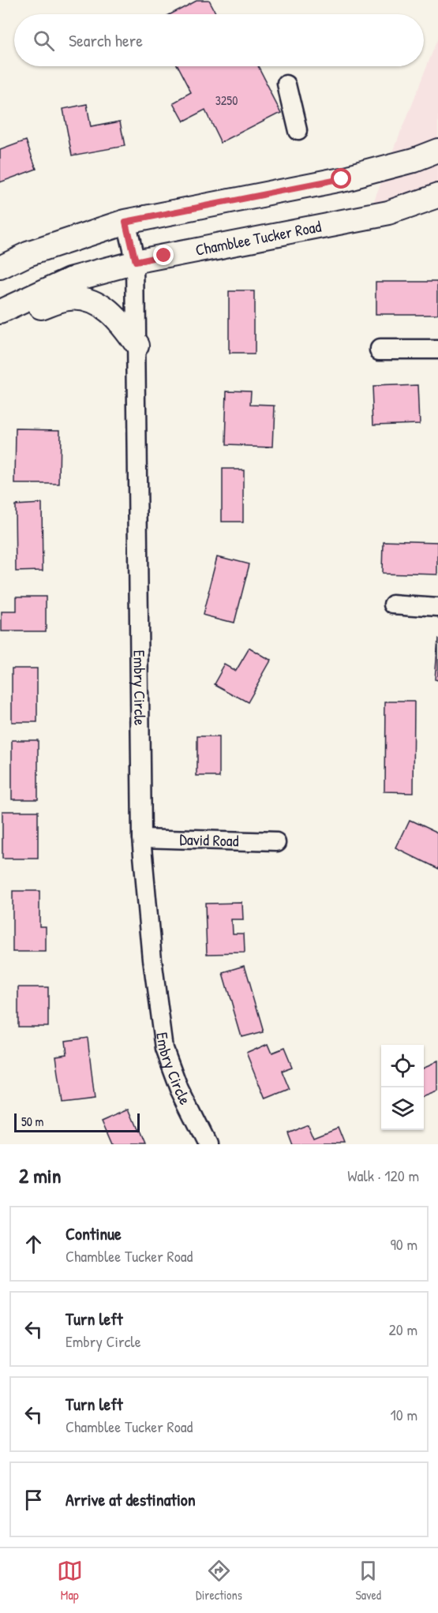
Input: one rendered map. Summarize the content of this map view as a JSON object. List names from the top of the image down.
{
  "streets": {
    "main road": ["Chamblee Tucker Road"],
    "street": ["Embry Circle", "David Road"]
  },
  "crossings": [
    ["Chamblee Tucker Road", "Embry Circle"],
    ["Embry Circle", "David Road"]
  ],
  "house_numbers": ["3250"],
  "scale_bar": "50 m",
  "page": {
    "search": "Search here",
    "scale": "50 m",
    "heading": ["2 min", "Walk · 120 m"],
    "list": [
      ["Continue", "Chamblee Tucker Road", "90 m"],
      ["Turn left", "Embry Circle", "20 m"],
      ["Turn left", "Chamblee Tucker Road", "10 m"],
      "Arrive at destination"
    ],
    "nav": ["Map", "Directions", "Saved"]
  }
}
